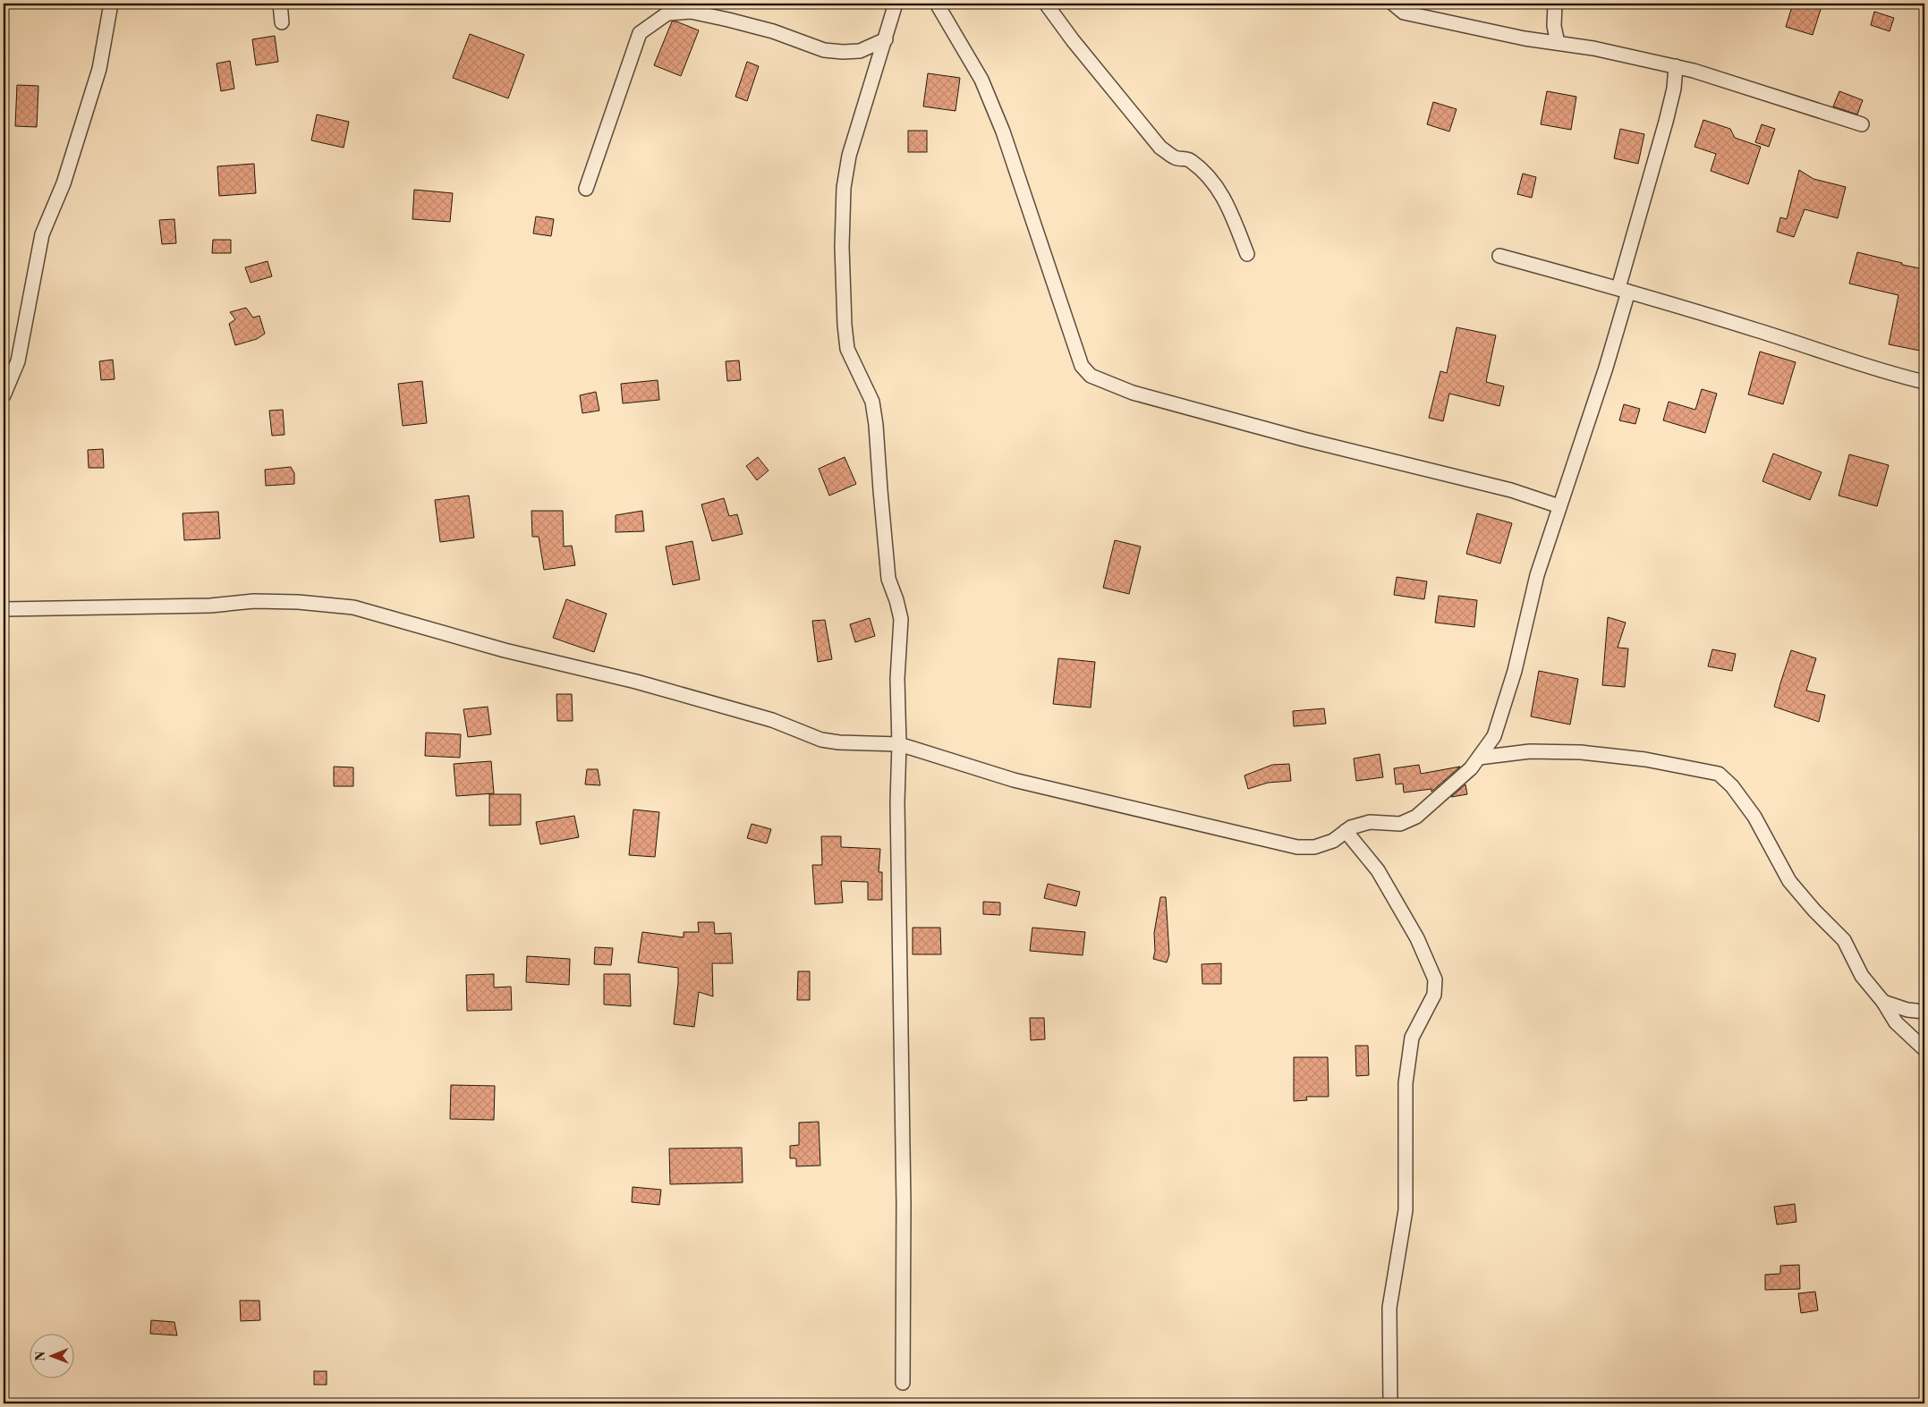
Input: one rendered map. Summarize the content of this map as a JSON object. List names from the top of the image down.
{
  "north": "left"
}
